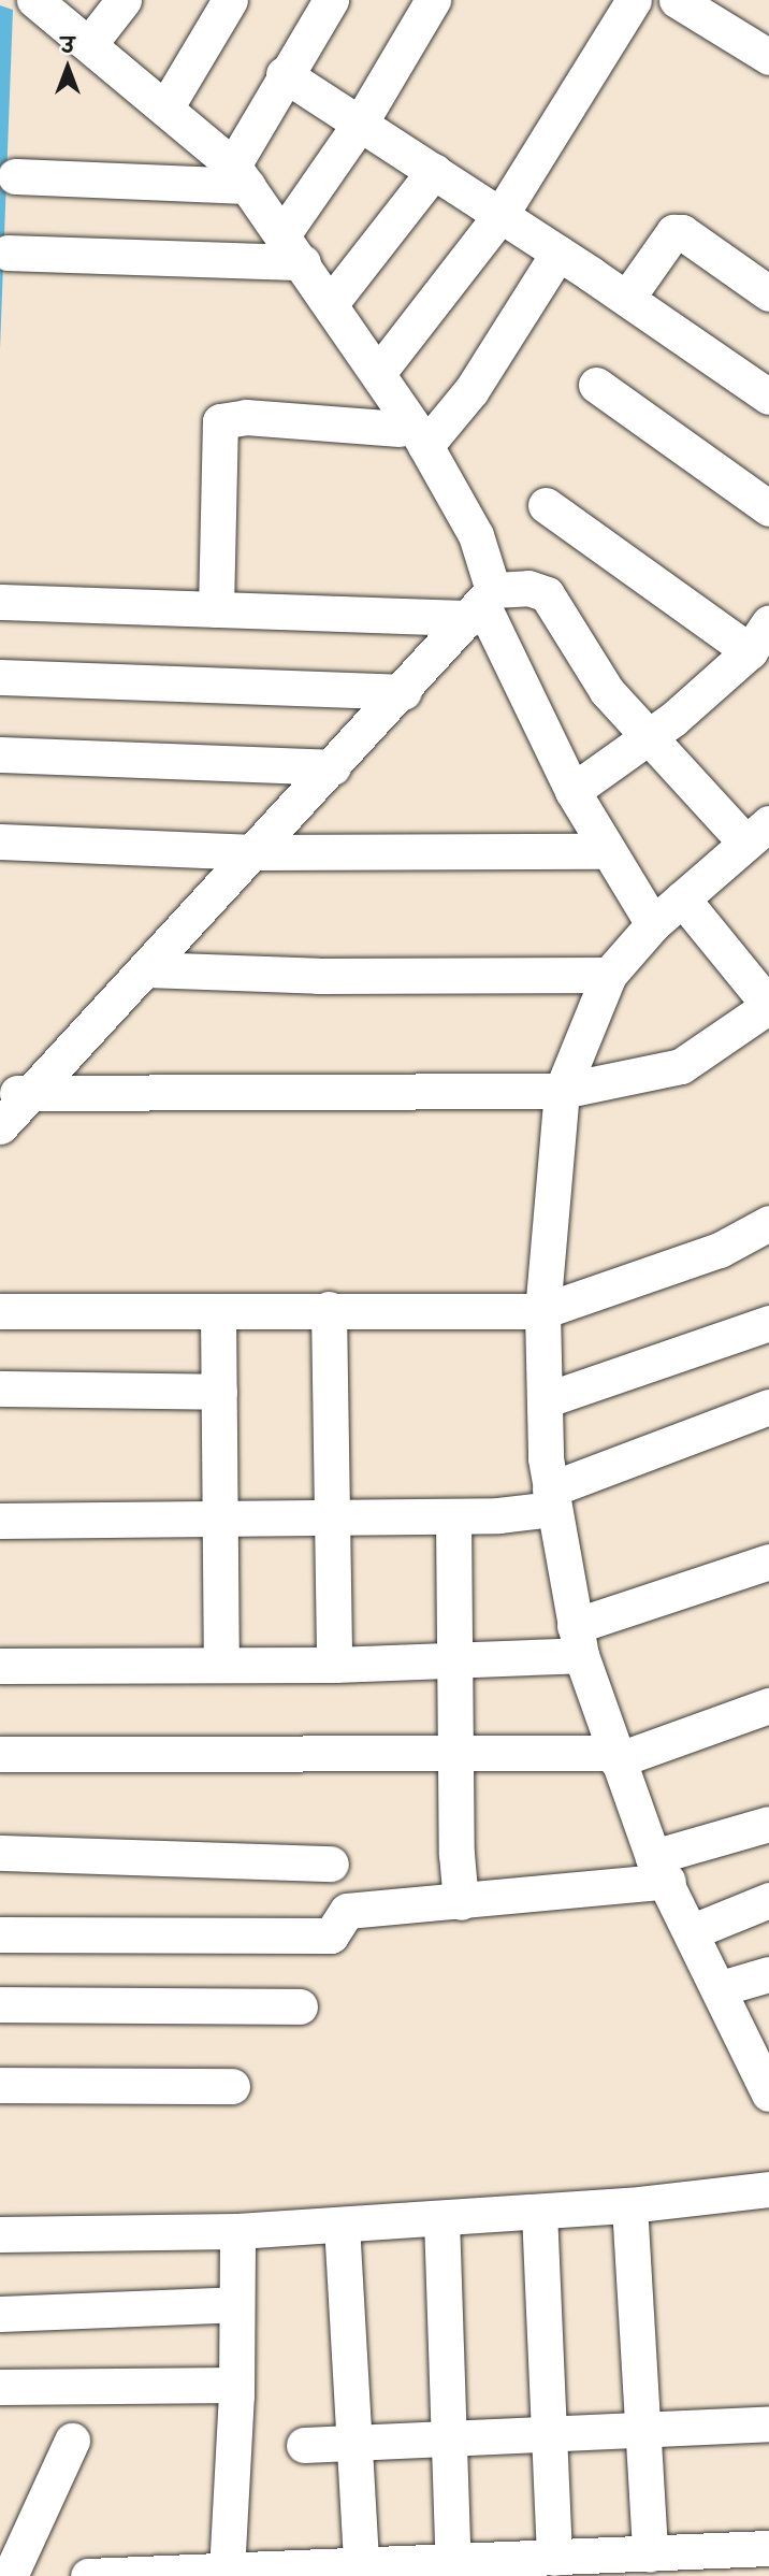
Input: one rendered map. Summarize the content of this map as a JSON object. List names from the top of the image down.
{
  "north": "top"
}
